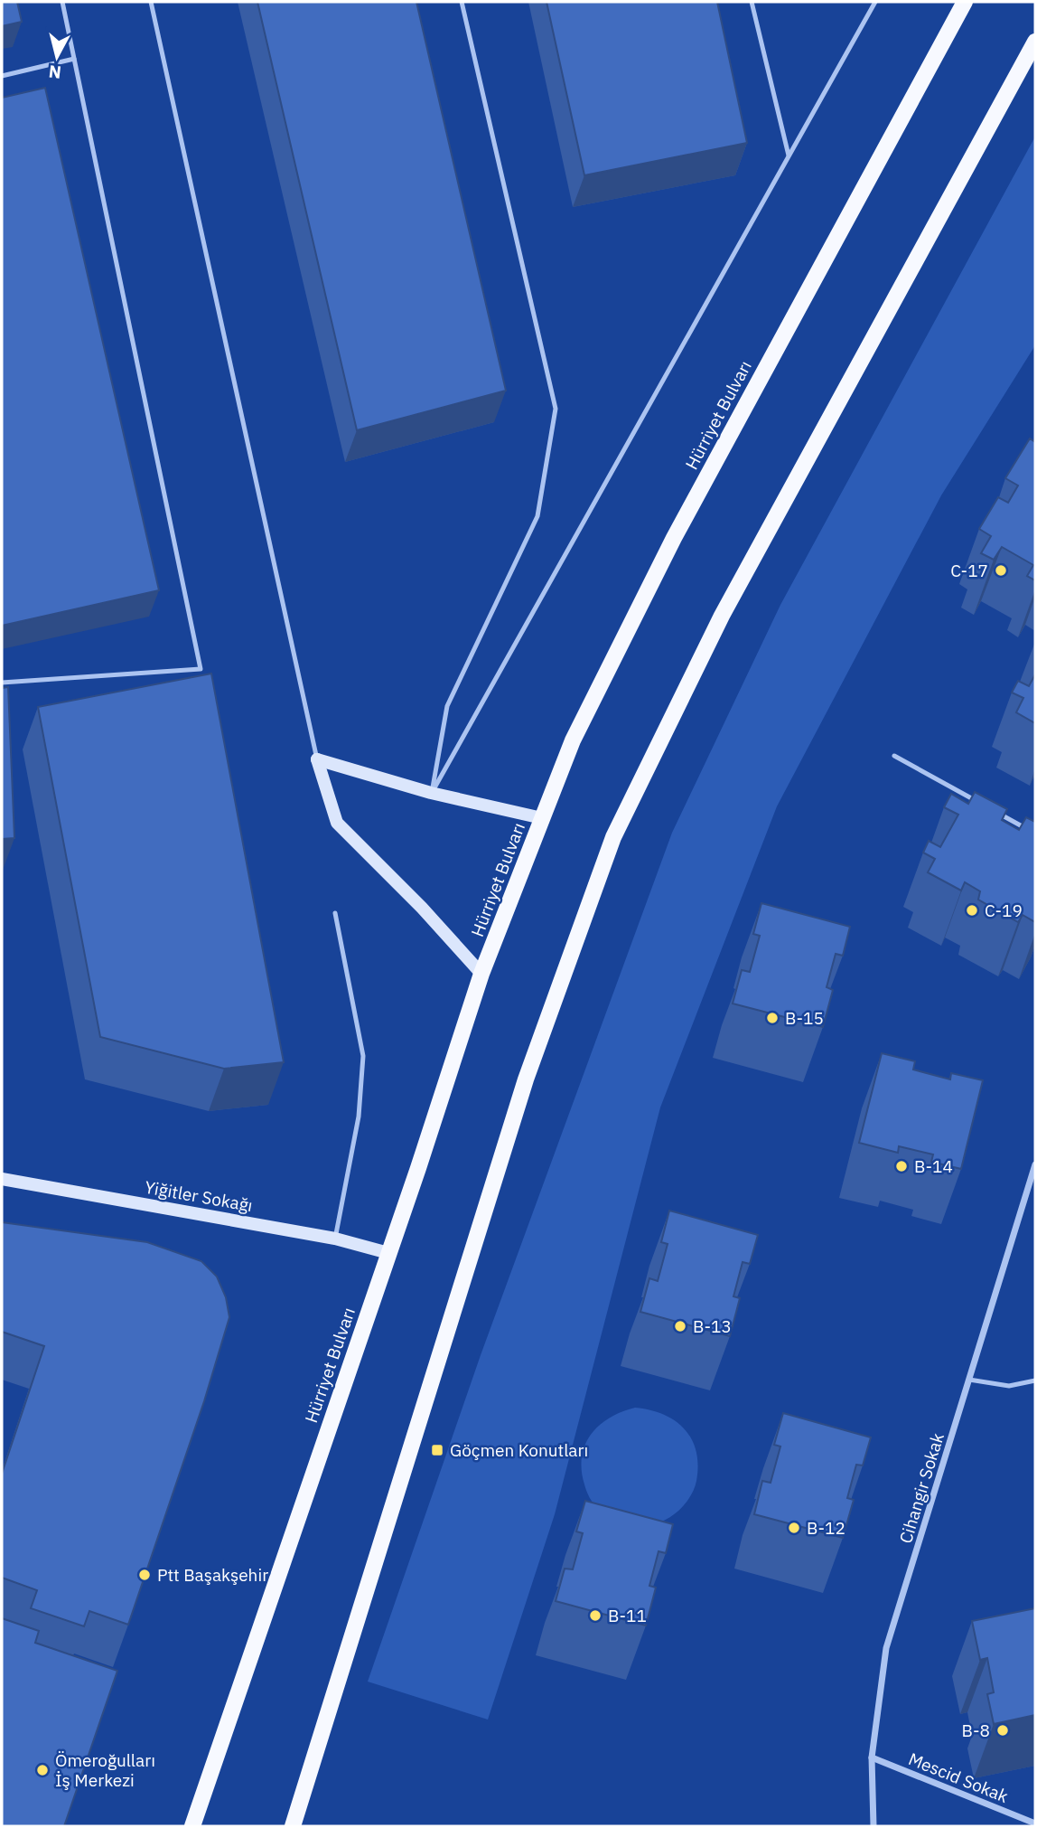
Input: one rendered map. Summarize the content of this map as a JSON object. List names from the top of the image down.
{
  "streets": {
    "main road": ["Hürriyet Bulvarı"],
    "street": ["Yiğitler Sokağı", "Cihangir Sokak", "Mescid Sokak"]
  },
  "crossings": [
    ["Hürriyet Bulvarı", "Yiğitler Sokağı"],
    ["Cihangir Sokak", "Mescid Sokak"]
  ],
  "places": {
    "other": [
      "C-17",
      "C-19",
      "B-15",
      "B-14",
      "B-13",
      "B-12",
      "Ptt Başakşehir",
      "B-11",
      "B-8",
      "Ömeroğulları İş Merkezi"
    ],
    "transit": ["Göçmen Konutları"]
  },
  "north": "bottom"
}
